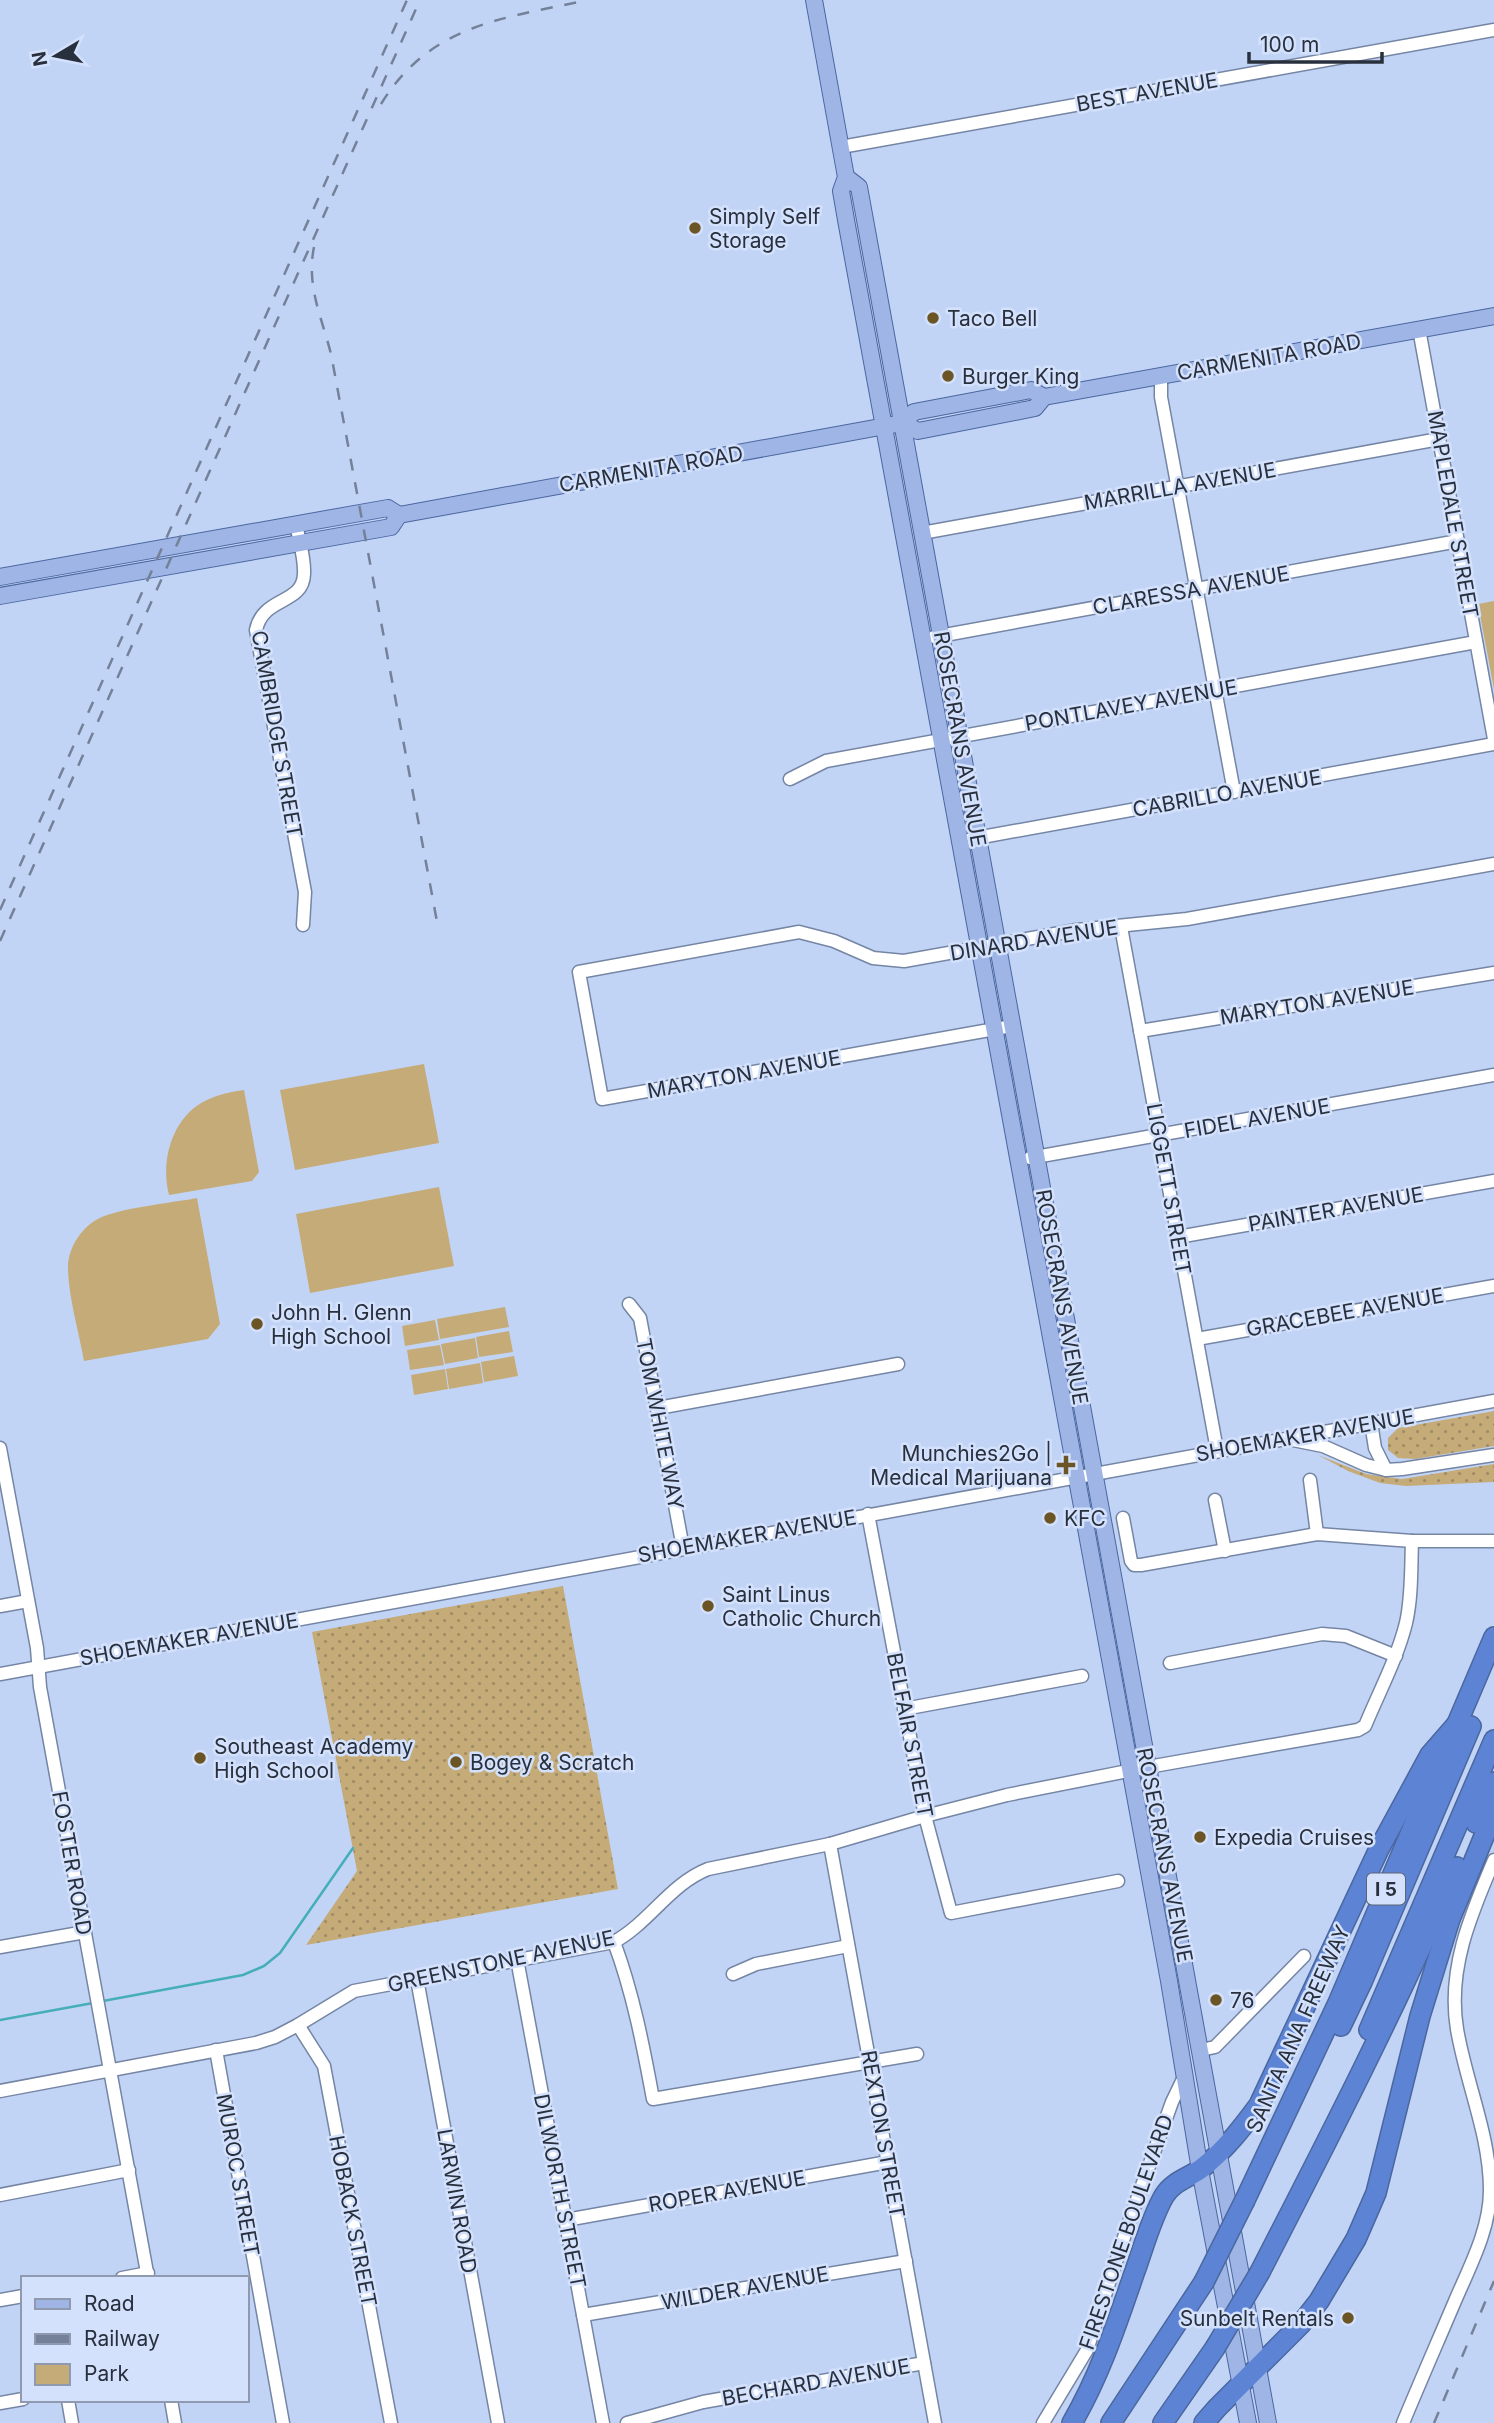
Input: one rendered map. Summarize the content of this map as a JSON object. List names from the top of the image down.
{
  "streets": {
    "highway": ["I 5", "SANTA ANA FREEWAY"],
    "main road": ["CARMENITA ROAD", "ROSECRANS AVENUE"],
    "street": [
      "BEST AVENUE",
      "MARRILLA AVENUE",
      "MAPLEDALE STREET",
      "CLARESSA AVENUE",
      "PONTLAVEY AVENUE",
      "CAMBRIDGE STREET",
      "CABRILLO AVENUE",
      "DINARD AVENUE",
      "MARYTON AVENUE",
      "FIDEL AVENUE",
      "LIGGETT STREET",
      "PAINTER AVENUE",
      "GRACEBEE AVENUE",
      "TOM WHITE WAY",
      "SHOEMAKER AVENUE",
      "BELFAIR STREET",
      "FOSTER ROAD",
      "GREENSTONE AVENUE",
      "REXTON STREET",
      "MUROC STREET",
      "DILWORTH STREET",
      "ROPER AVENUE",
      "LARWIN ROAD",
      "HOBACK STREET",
      "FIRESTONE BOULEVARD",
      "WILDER AVENUE",
      "BECHARD AVENUE"
    ]
  },
  "crossings": [
    ["BEST AVENUE", "ROSECRANS AVENUE"],
    ["CARMENITA ROAD", "MAPLEDALE STREET"],
    ["CARMENITA ROAD", "CAMBRIDGE STREET"],
    ["CARMENITA ROAD", "ROSECRANS AVENUE"],
    ["MARRILLA AVENUE", "MAPLEDALE STREET"],
    ["MARRILLA AVENUE", "ROSECRANS AVENUE"],
    ["MAPLEDALE STREET", "CLARESSA AVENUE"],
    ["MAPLEDALE STREET", "PONTLAVEY AVENUE"],
    ["CLARESSA AVENUE", "ROSECRANS AVENUE"],
    ["PONTLAVEY AVENUE", "ROSECRANS AVENUE"],
    ["ROSECRANS AVENUE", "CABRILLO AVENUE"],
    ["ROSECRANS AVENUE", "DINARD AVENUE"],
    ["ROSECRANS AVENUE", "MARYTON AVENUE"],
    ["ROSECRANS AVENUE", "FIDEL AVENUE"],
    ["ROSECRANS AVENUE", "SHOEMAKER AVENUE"],
    ["ROSECRANS AVENUE", "GREENSTONE AVENUE"],
    ["ROSECRANS AVENUE", "FIRESTONE BOULEVARD"],
    ["DINARD AVENUE", "MARYTON AVENUE"],
    ["DINARD AVENUE", "LIGGETT STREET"],
    ["MARYTON AVENUE", "LIGGETT STREET"],
    ["FIDEL AVENUE", "LIGGETT STREET"],
    ["LIGGETT STREET", "PAINTER AVENUE"],
    ["LIGGETT STREET", "GRACEBEE AVENUE"],
    ["LIGGETT STREET", "SHOEMAKER AVENUE"],
    ["TOM WHITE WAY", "SHOEMAKER AVENUE"],
    ["SHOEMAKER AVENUE", "BELFAIR STREET"],
    ["SHOEMAKER AVENUE", "FOSTER ROAD"],
    ["BELFAIR STREET", "GREENSTONE AVENUE"],
    ["FOSTER ROAD", "GREENSTONE AVENUE"],
    ["GREENSTONE AVENUE", "REXTON STREET"],
    ["GREENSTONE AVENUE", "MUROC STREET"],
    ["GREENSTONE AVENUE", "DILWORTH STREET"],
    ["GREENSTONE AVENUE", "LARWIN ROAD"],
    ["GREENSTONE AVENUE", "HOBACK STREET"],
    ["REXTON STREET", "ROPER AVENUE"],
    ["REXTON STREET", "WILDER AVENUE"],
    ["REXTON STREET", "BECHARD AVENUE"],
    ["DILWORTH STREET", "ROPER AVENUE"],
    ["DILWORTH STREET", "WILDER AVENUE"]
  ],
  "places": {
    "other": [
      "Simply Self Storage",
      "Taco Bell",
      "Burger King",
      "John H. Glenn High School",
      "KFC",
      "Saint Linus Catholic Church",
      "Southeast Academy High School",
      "Bogey & Scratch",
      "Expedia Cruises",
      "76",
      "Sunbelt Rentals"
    ],
    "health": ["Munchies2Go | Medical Marijuana"]
  },
  "legend": ["Road", "Railway", "Park"],
  "scale_bar": "100 m",
  "north": "left"
}
